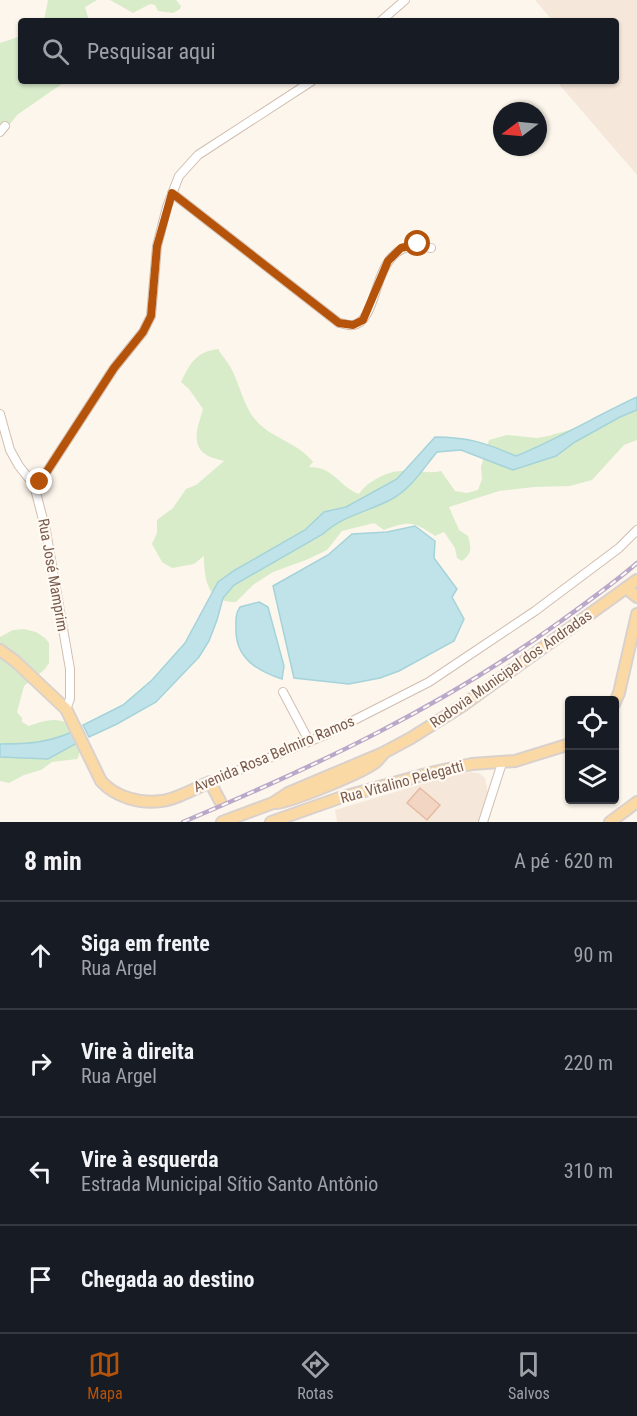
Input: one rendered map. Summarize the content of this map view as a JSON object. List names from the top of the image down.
{
  "streets": {
    "main road": ["Rodovia Municipal dos Andradas", "Avenida Rosa Belmiro Ramos", "Rua Vitalino Pelegatti"],
    "street": ["Rua José Mamprim"]
  },
  "crossings": [
    ["Rua José Mamprim", "Avenida Rosa Belmiro Ramos"]
  ],
  "north": "left",
  "page": {
    "search": "Pesquisar aqui",
    "heading": ["8 min", "A pé · 620 m"],
    "list": [
      ["Siga em frente", "Rua Argel", "90 m"],
      ["Vire à direita", "Rua Argel", "220 m"],
      ["Vire à esquerda", "Estrada Municipal Sítio Santo Antônio", "310 m"],
      "Chegada ao destino"
    ],
    "nav": ["Mapa", "Rotas", "Salvos"]
  }
}
